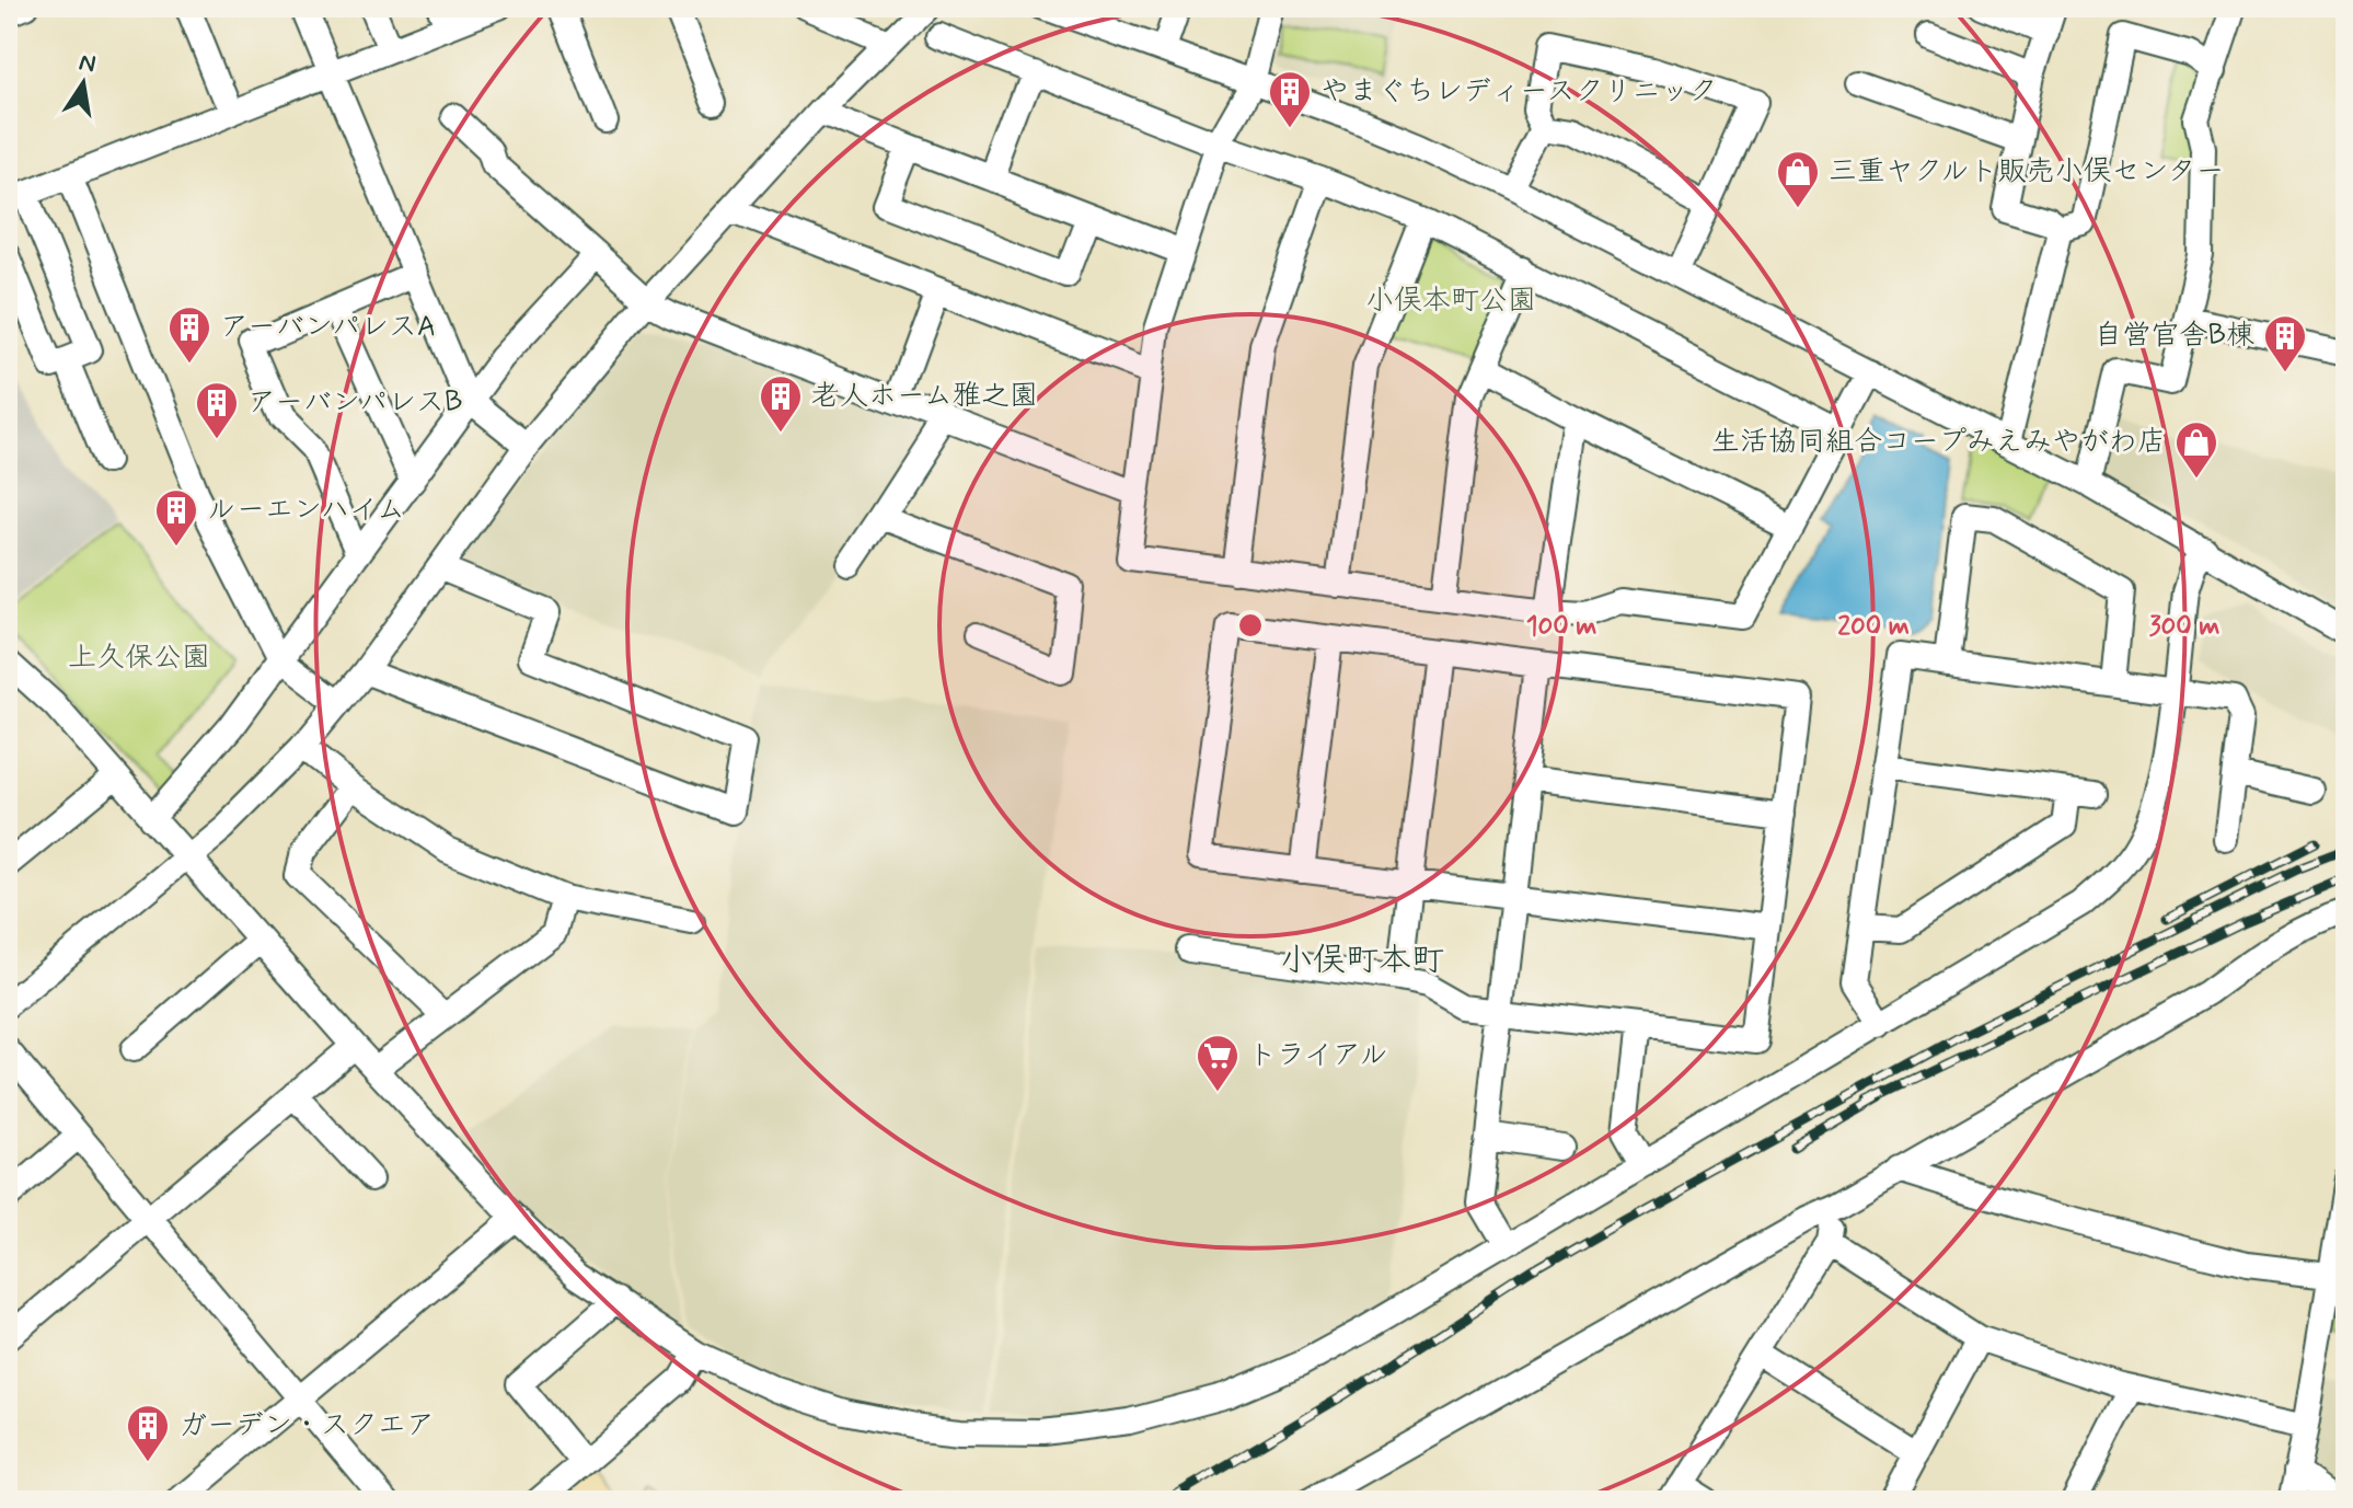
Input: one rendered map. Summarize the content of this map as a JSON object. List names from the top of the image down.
{
  "districts": ["小俣町本町"],
  "parks": ["小俣本町公園", "上久保公園"],
  "places": {
    "building": [
      "やまぐちレディースクリニック",
      "アーバンパレスA",
      "自営官舎B棟",
      "老人ホーム雅之園",
      "アーバンパレスB",
      "ルーエンハイム",
      "ガーデン・スクエア"
    ],
    "shop": ["三重ヤクルト販売小俣センター", "生活協同組合コープみえみやがわ店"],
    "supermarket": ["トライアル"]
  },
  "north": "top",
  "rings": ["100 m", "200 m", "300 m"]
}
